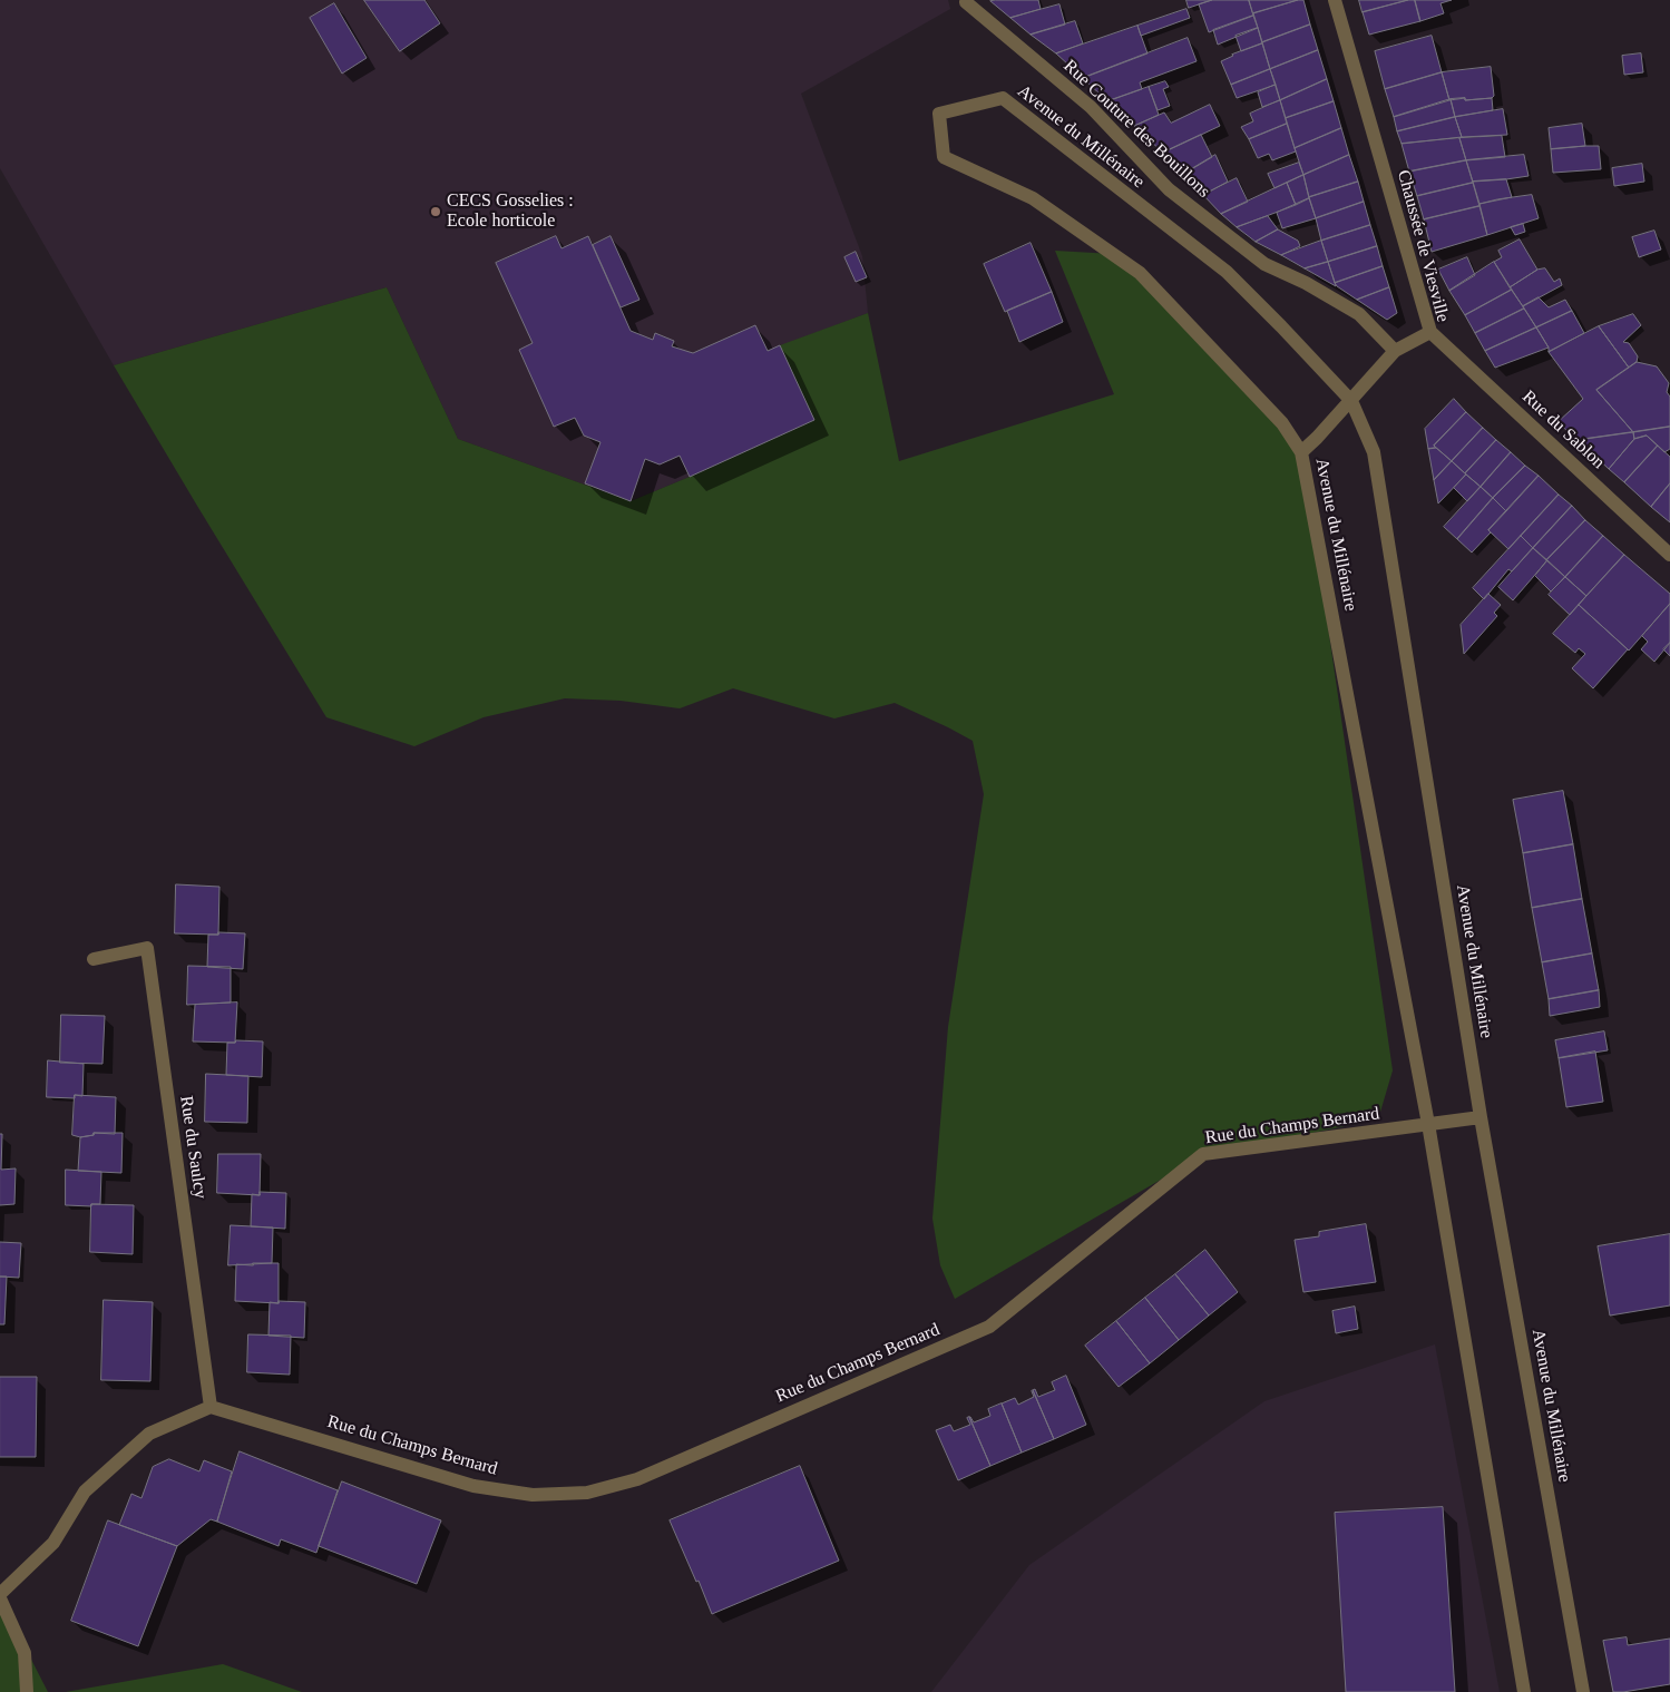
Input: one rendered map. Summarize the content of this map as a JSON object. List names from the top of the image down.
{
  "streets": {
    "street": [
      "Rue Couture des Bouillons",
      "Avenue du Millénaire",
      "Chaussée de Viesville",
      "Rue du Sablon",
      "Rue du Champs Bernard",
      "Rue du Saulcy"
    ]
  },
  "crossings": [
    ["Rue Couture des Bouillons", "Chaussée de Viesville"],
    ["Avenue du Millénaire", "Chaussée de Viesville"],
    ["Avenue du Millénaire", "Rue du Champs Bernard"],
    ["Chaussée de Viesville", "Rue du Sablon"],
    ["Rue du Champs Bernard", "Rue du Saulcy"]
  ],
  "places": ["CECS Gosselies : Ecole horticole"]
}
